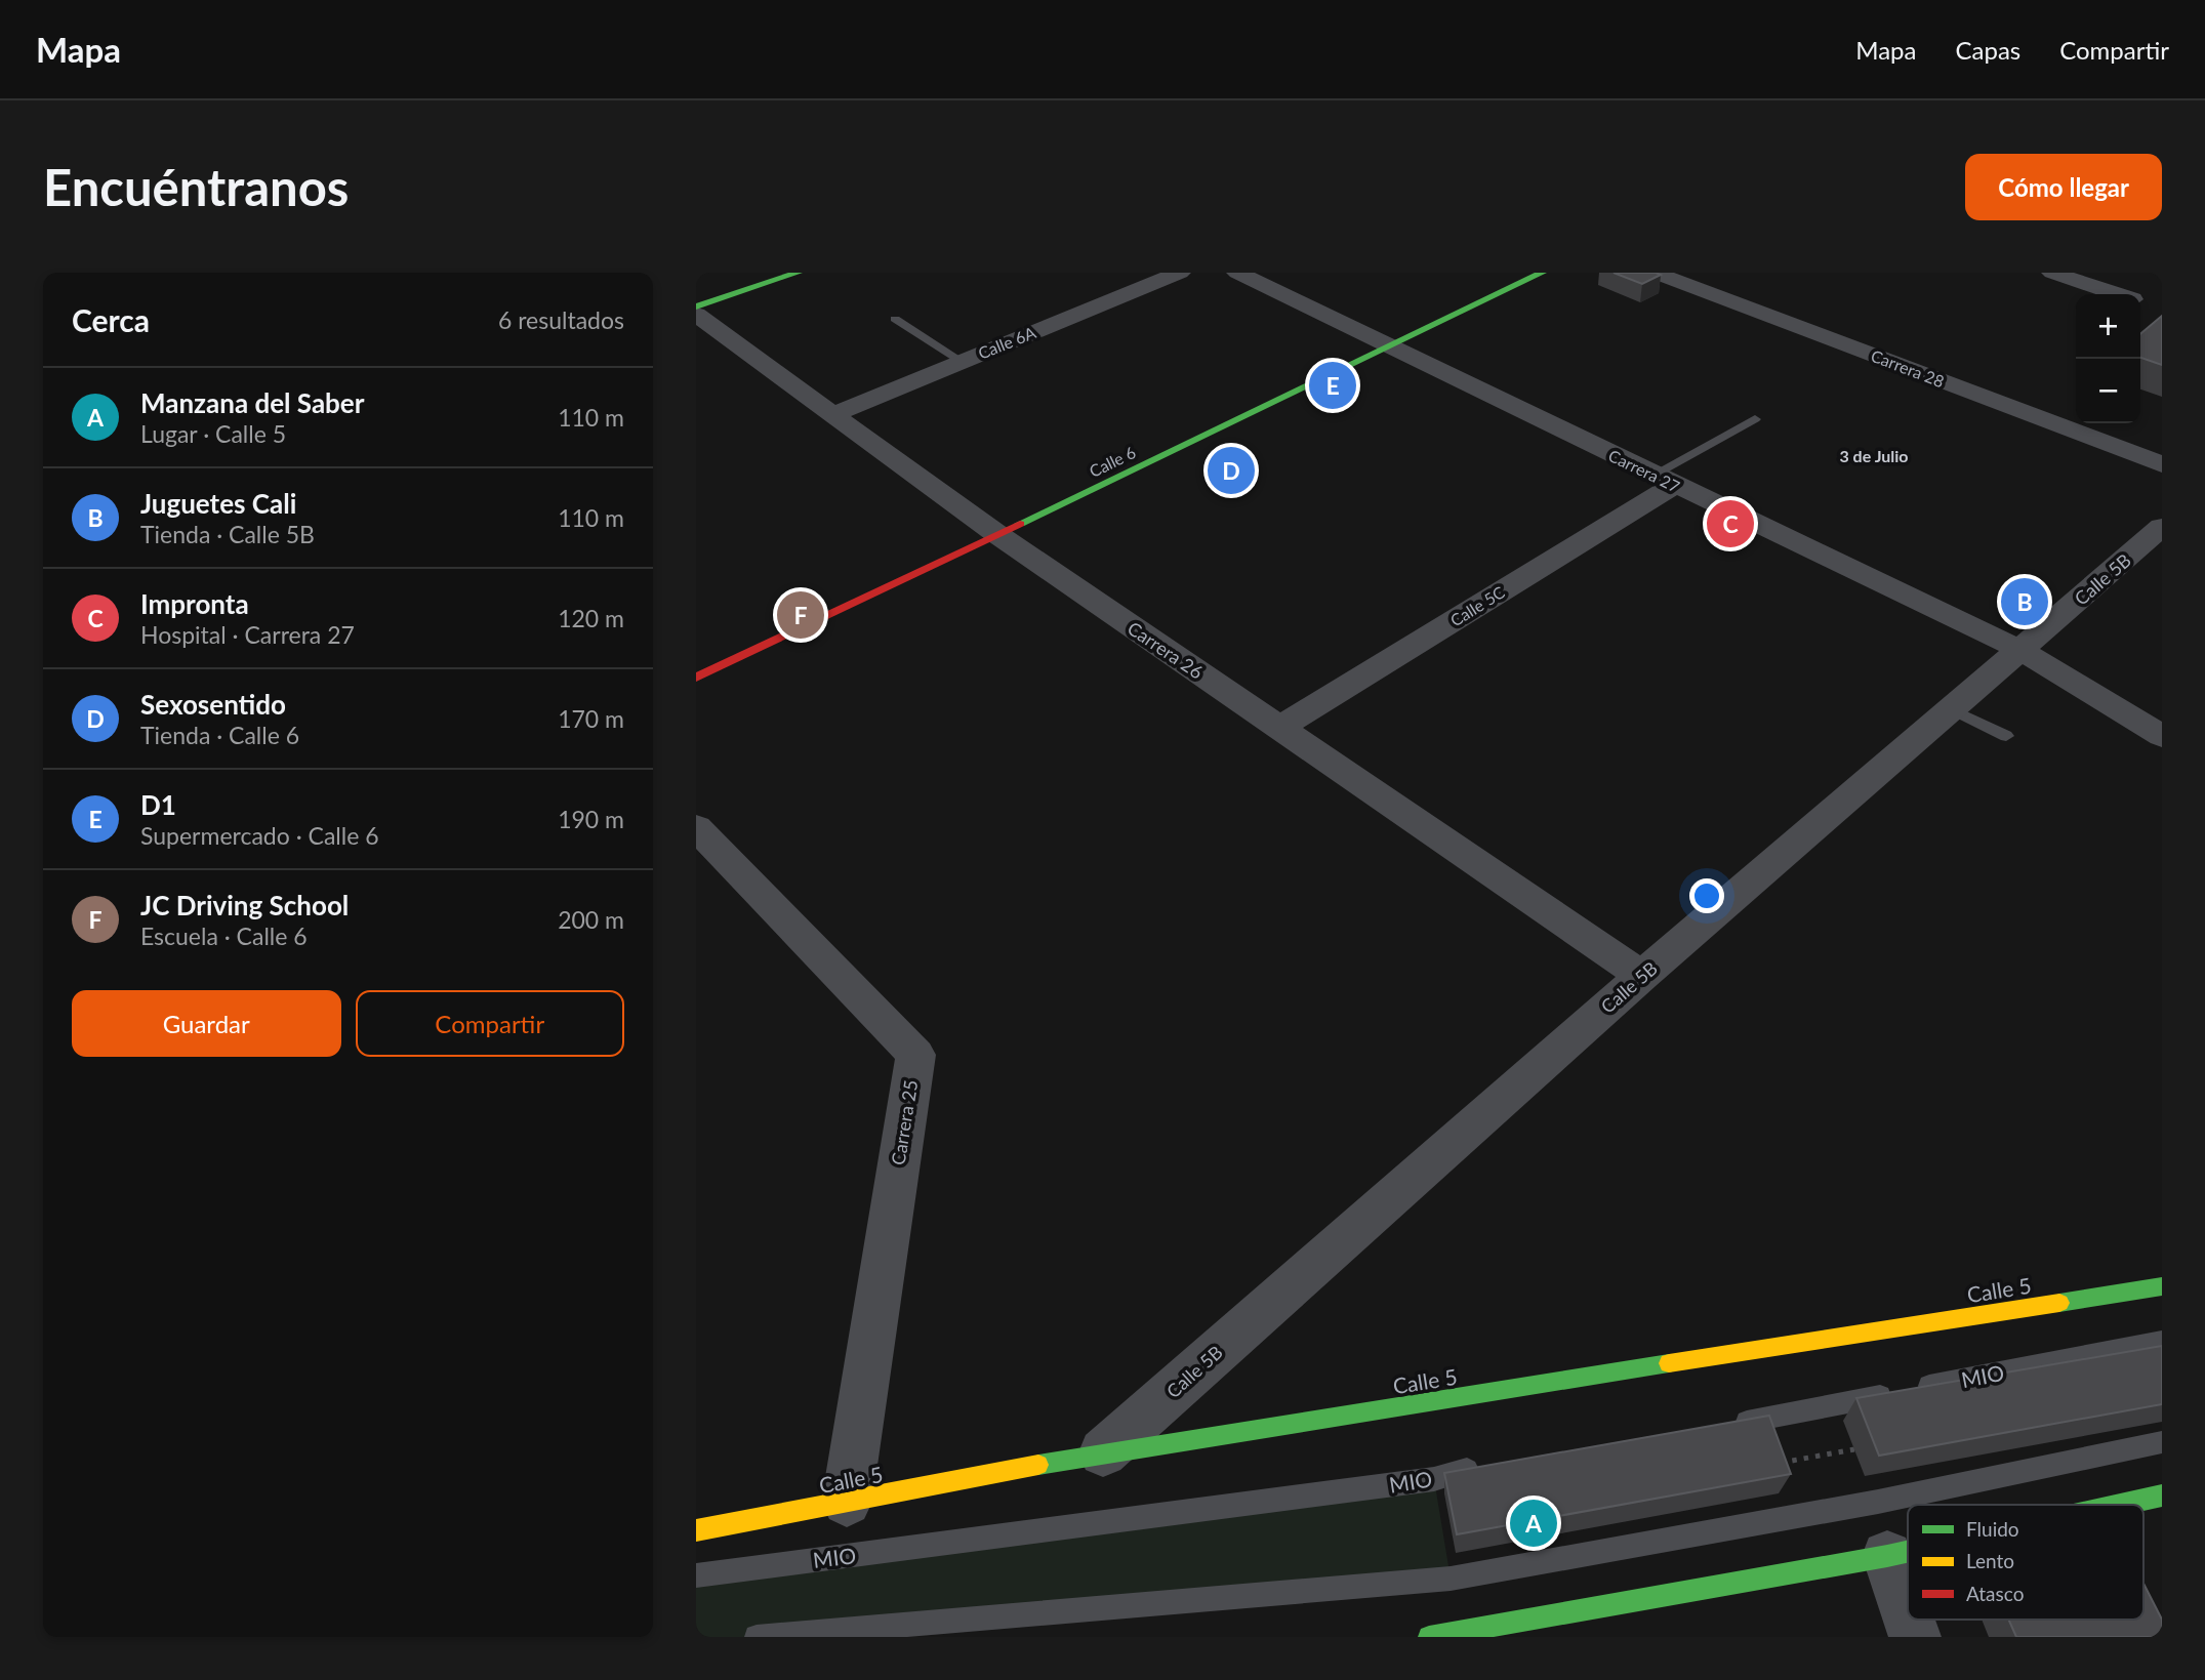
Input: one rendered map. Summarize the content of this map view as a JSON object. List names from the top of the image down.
{
  "streets": {
    "main road": ["Calle 6", "Calle 5"],
    "street": [
      "Calle 6A",
      "Carrera 28",
      "Carrera 27",
      "Calle 5B",
      "Calle 5C",
      "Carrera 26",
      "Carrera 25"
    ],
    "lane": ["MIO"]
  },
  "crossings": [
    ["Calle 6A", "Carrera 26"],
    ["Calle 6", "Carrera 27"],
    ["Calle 6", "Carrera 26"],
    ["Carrera 27", "Calle 5B"],
    ["Carrera 27", "Calle 5C"],
    ["Calle 5B", "Carrera 26"],
    ["Calle 5B", "Calle 5"],
    ["Calle 5C", "Carrera 26"],
    ["Carrera 25", "Calle 5"]
  ],
  "districts": ["3 de Julio"],
  "legend": ["Fluido", "Lento", "Atasco"],
  "page": {
    "header": "Mapa",
    "nav": ["Mapa", "Capas", "Compartir"],
    "buttons": [
      "Cómo llegar",
      ["Guardar", "Compartir"]
    ],
    "title": "Encuéntranos",
    "heading": ["Cerca", "6 resultados"],
    "map_buttons": ["+", "−"],
    "pins": [
      "E",
      "D",
      "C",
      "B",
      "F",
      "A"
    ],
    "list": [
      {
        "mark": "A",
        "name": "Manzana del Saber",
        "note": "Lugar · Calle 5",
        "value": "110 m"
      },
      {
        "mark": "B",
        "name": "Juguetes Cali",
        "note": "Tienda · Calle 5B",
        "value": "110 m"
      },
      {
        "mark": "C",
        "name": "Impronta",
        "note": "Hospital · Carrera 27",
        "value": "120 m"
      },
      {
        "mark": "D",
        "name": "Sexosentido",
        "note": "Tienda · Calle 6",
        "value": "170 m"
      },
      {
        "mark": "E",
        "name": "D1",
        "note": "Supermercado · Calle 6",
        "value": "190 m"
      },
      {
        "mark": "F",
        "name": "JC Driving School",
        "note": "Escuela · Calle 6",
        "value": "200 m"
      }
    ]
  }
}
